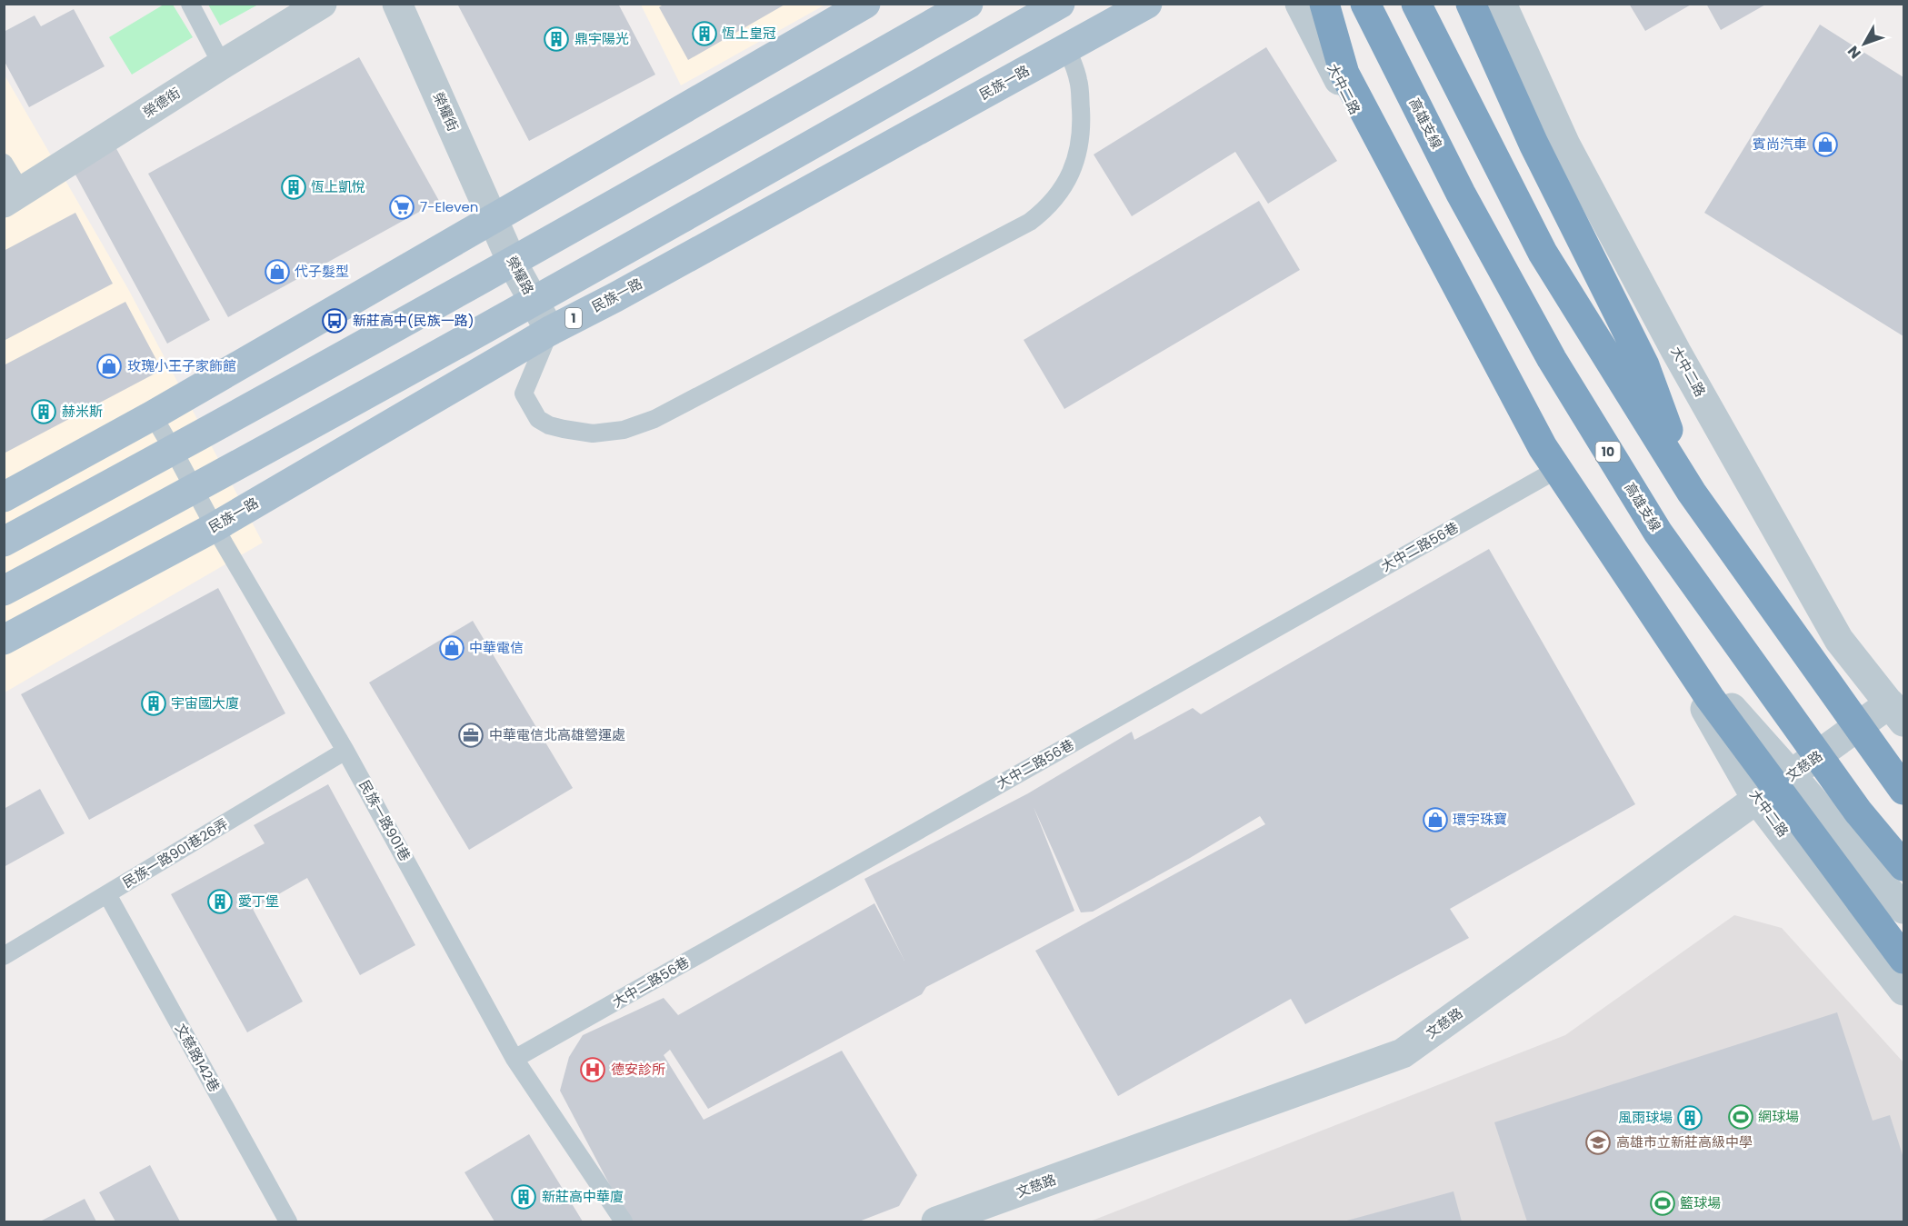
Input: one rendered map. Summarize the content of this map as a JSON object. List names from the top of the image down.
{
  "streets": {
    "highway": ["高雄支線", "10"],
    "main road": ["民族一路", "1"],
    "street": [
      "大中二路",
      "榮德街",
      "榮耀街",
      "榮耀路",
      "文慈路"
    ],
    "lane": [
      "大中二路56巷",
      "民族一路901巷",
      "民族一路901巷26弄",
      "文慈路142巷"
    ]
  },
  "crossings": [
    ["民族一路", "榮耀路"],
    ["民族一路", "民族一路901巷"],
    ["大中二路", "大中二路56巷"],
    ["大中二路", "文慈路"],
    ["榮耀街", "榮耀路"],
    ["大中二路56巷", "民族一路901巷"],
    ["民族一路901巷", "民族一路901巷26弄"],
    ["民族一路901巷26弄", "文慈路142巷"]
  ],
  "places": {
    "building": [
      "恆上皇冠",
      "鼎宇陽光",
      "恆上凱悅",
      "赫米斯",
      "宇宙國大廈",
      "愛丁堡",
      "風雨球場",
      "新莊高中華廈"
    ],
    "shop": [
      "賓尚汽車",
      "代子髮型",
      "玫瑰小王子家飾館",
      "中華電信",
      "環宇珠寶"
    ],
    "supermarket": ["7-Eleven"],
    "bus stop": ["新莊高中(民族一路)"],
    "office": ["中華電信北高雄營運處"],
    "hospital": ["德安診所"],
    "sports": ["網球場", "籃球場"],
    "school or university": ["高雄市立新莊高級中學"]
  },
  "north": "bottom left"
}
